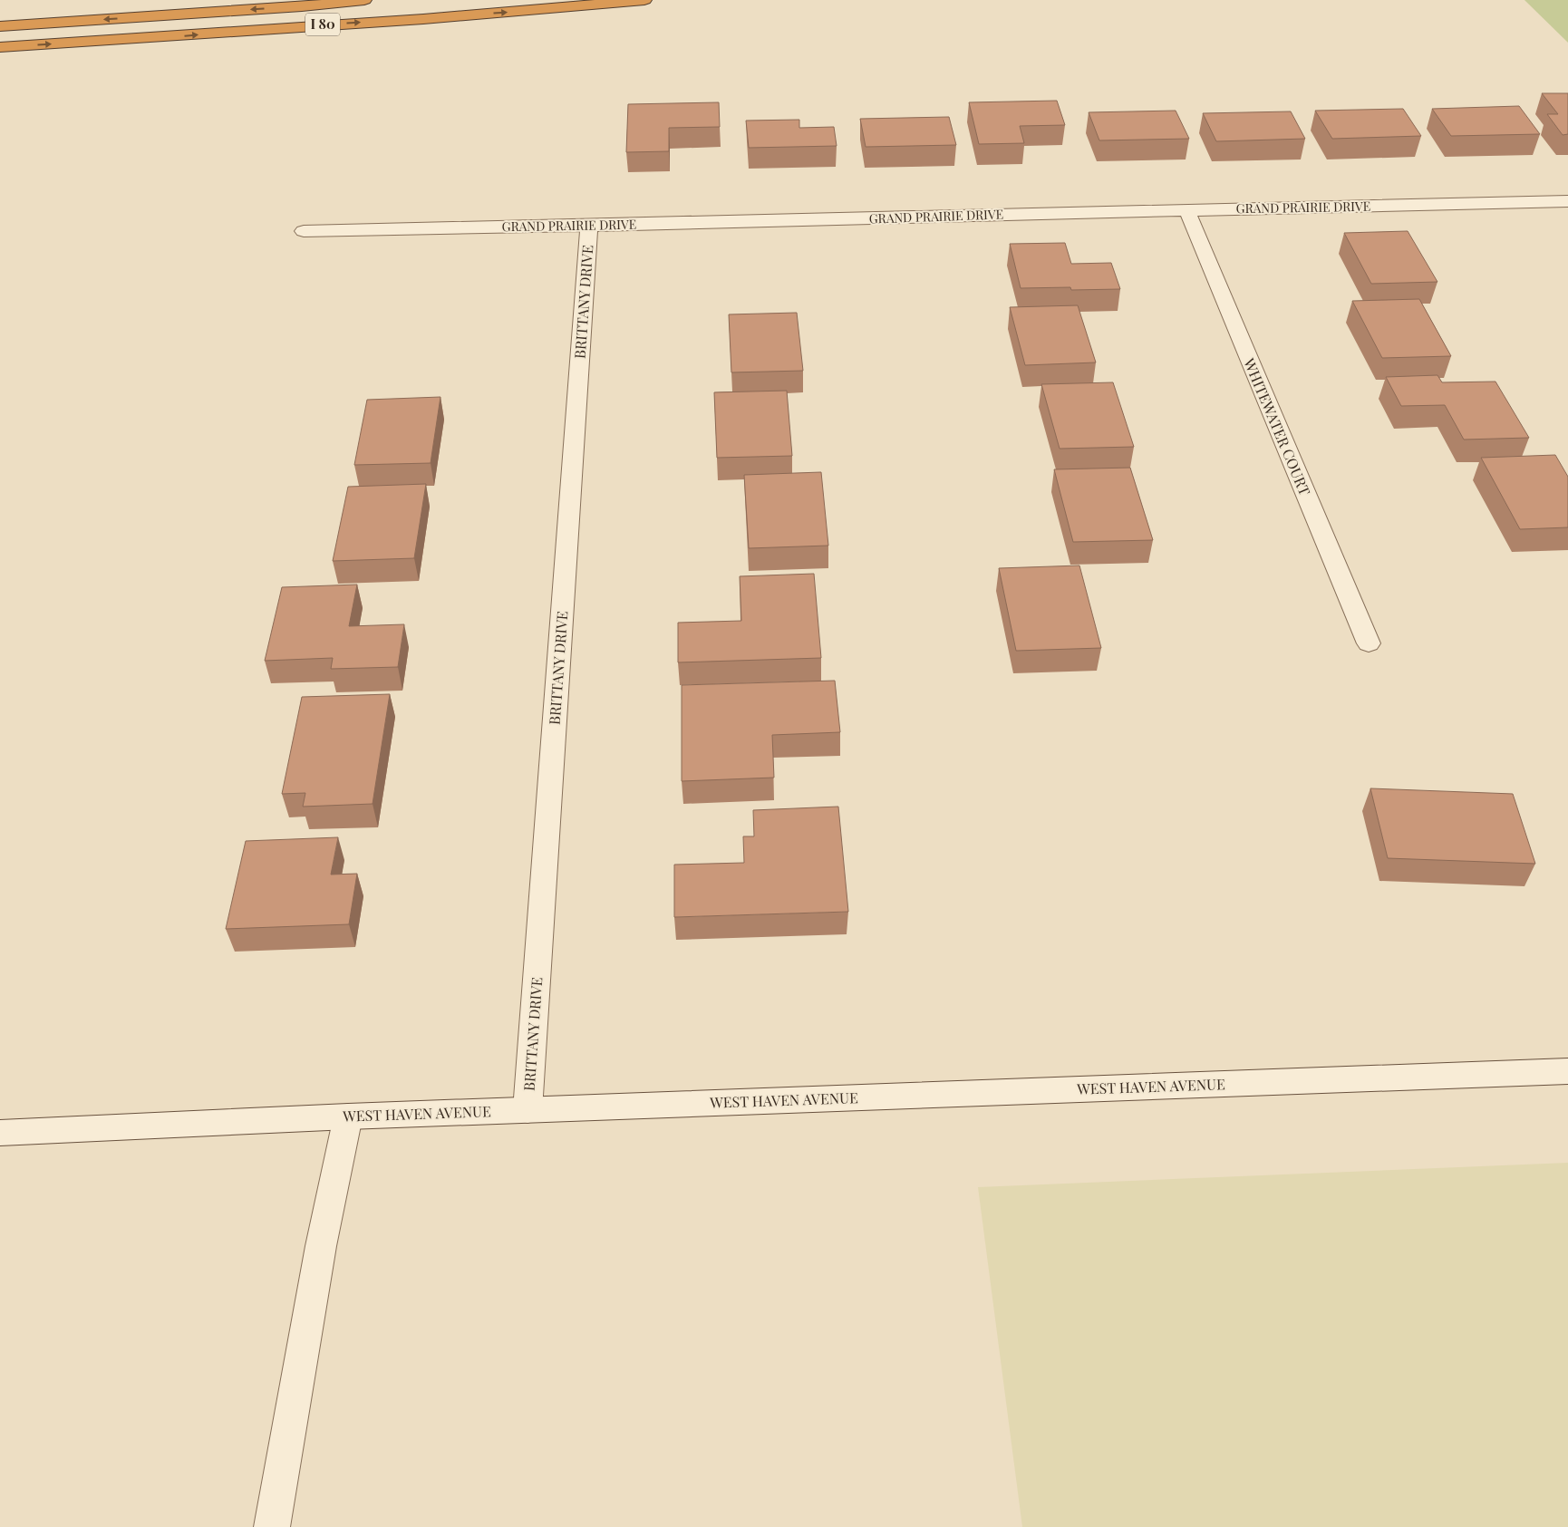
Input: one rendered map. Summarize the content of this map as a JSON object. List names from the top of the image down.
{
  "streets": {
    "highway": ["I 80"],
    "street": [
      "GRAND PRAIRIE DRIVE",
      "BRITTANY DRIVE",
      "WHITEWATER COURT",
      "WEST HAVEN AVENUE"
    ]
  },
  "crossings": [
    ["GRAND PRAIRIE DRIVE", "BRITTANY DRIVE"],
    ["GRAND PRAIRIE DRIVE", "WHITEWATER COURT"],
    ["BRITTANY DRIVE", "WEST HAVEN AVENUE"]
  ]
}
